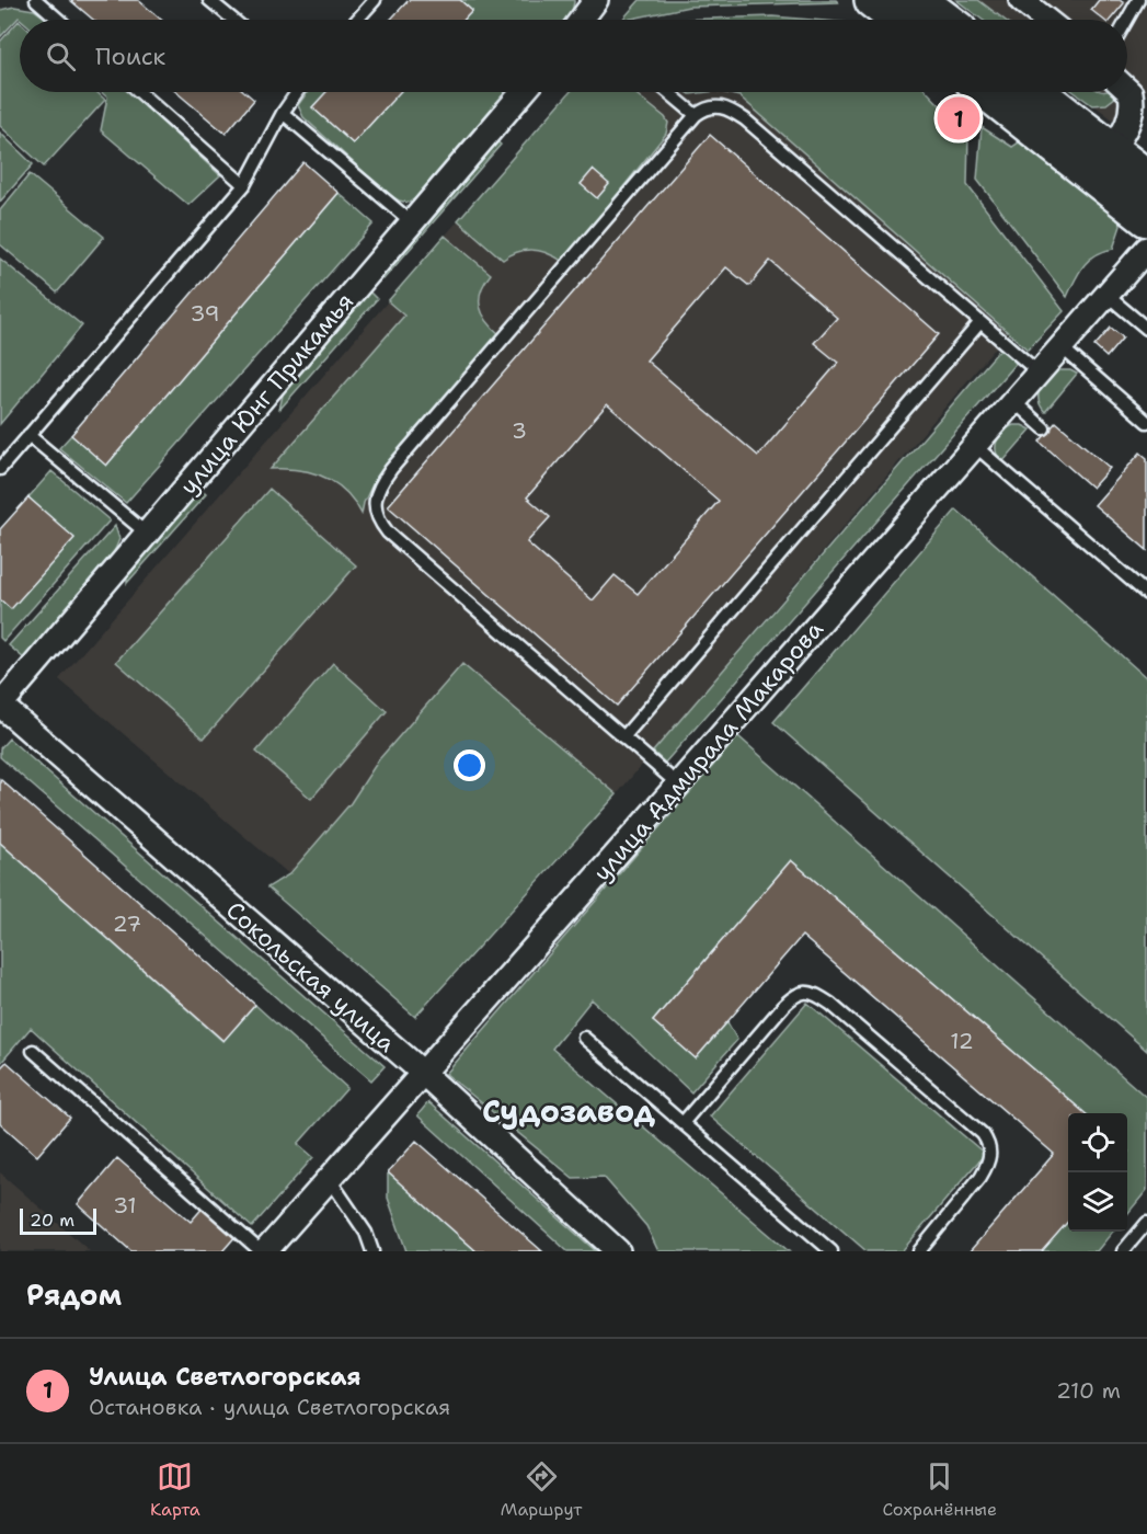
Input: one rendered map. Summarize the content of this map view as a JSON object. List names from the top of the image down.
{
  "streets": {
    "street": ["улица Юнг Прикамья", "улица Адмирала Макарова", "Сокольская улица"]
  },
  "crossings": [
    ["улица Юнг Прикамья", "Сокольская улица"],
    ["улица Адмирала Макарова", "Сокольская улица"]
  ],
  "districts": ["Судозавод"],
  "house_numbers": [
    "39",
    "3",
    "27",
    "12",
    "31"
  ],
  "scale_bar": "20 m",
  "page": {
    "search": "Поиск",
    "pins": "1",
    "scale": "20 m",
    "heading": "Рядом",
    "list": [
      {
        "mark": "1",
        "name": "Улица Светлогорская",
        "note": "Остановка · улица Светлогорская",
        "value": "210 m"
      }
    ],
    "nav": ["Карта", "Маршрут", "Сохранённые"]
  }
}
